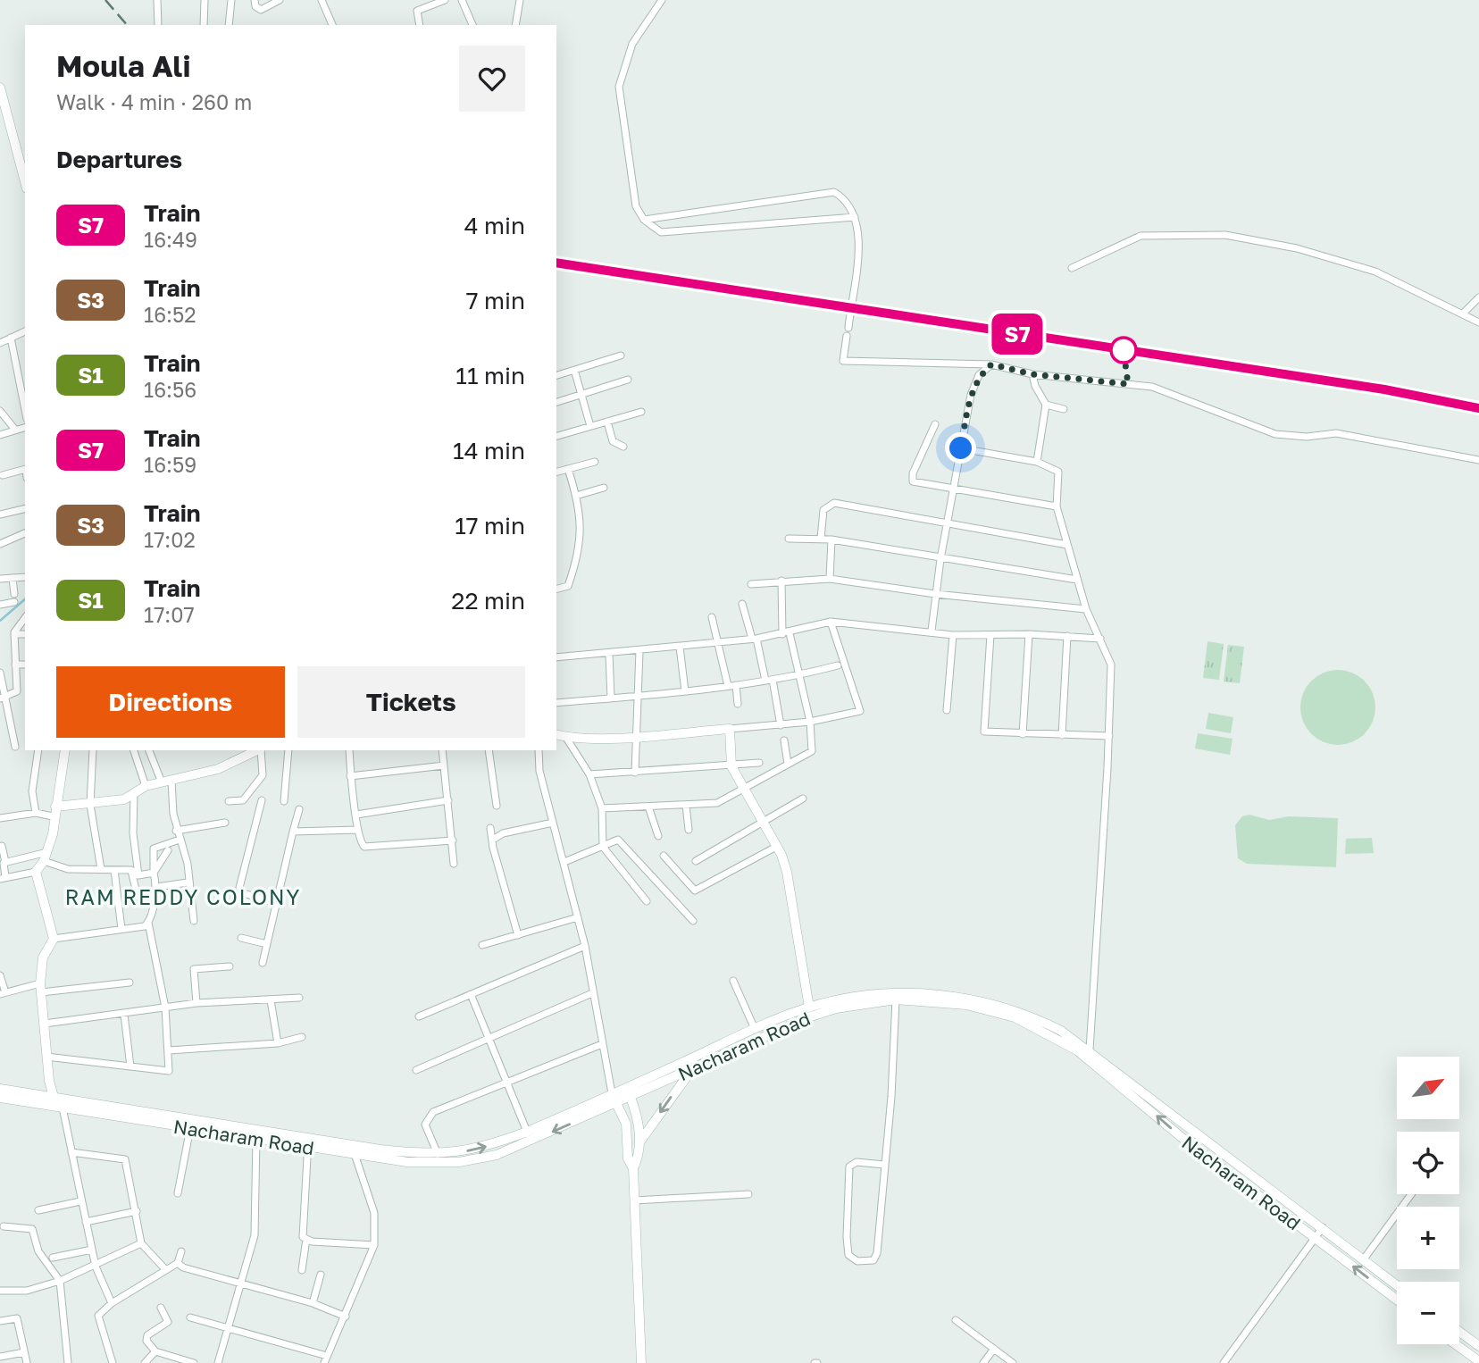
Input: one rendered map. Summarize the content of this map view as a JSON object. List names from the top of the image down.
{
  "streets": {
    "main road": ["Nacharam Road"]
  },
  "districts": ["RAM REDDY COLONY"],
  "north": "top right",
  "page": {
    "on_map": "S7",
    "heading": [
      ["Moula Ali", "Walk · 4 min · 260 m"],
      "Departures"
    ],
    "list": [
      {
        "mark": "S7",
        "name": "Train",
        "note": "16:49",
        "value": "4 min"
      },
      {
        "mark": "S3",
        "name": "Train",
        "note": "16:52",
        "value": "7 min"
      },
      {
        "mark": "S1",
        "name": "Train",
        "note": "16:56",
        "value": "11 min"
      },
      {
        "mark": "S7",
        "name": "Train",
        "note": "16:59",
        "value": "14 min"
      },
      {
        "mark": "S3",
        "name": "Train",
        "note": "17:02",
        "value": "17 min"
      },
      {
        "mark": "S1",
        "name": "Train",
        "note": "17:07",
        "value": "22 min"
      }
    ],
    "buttons": ["Directions", "Tickets"],
    "map_buttons": ["+", "−"]
  }
}
